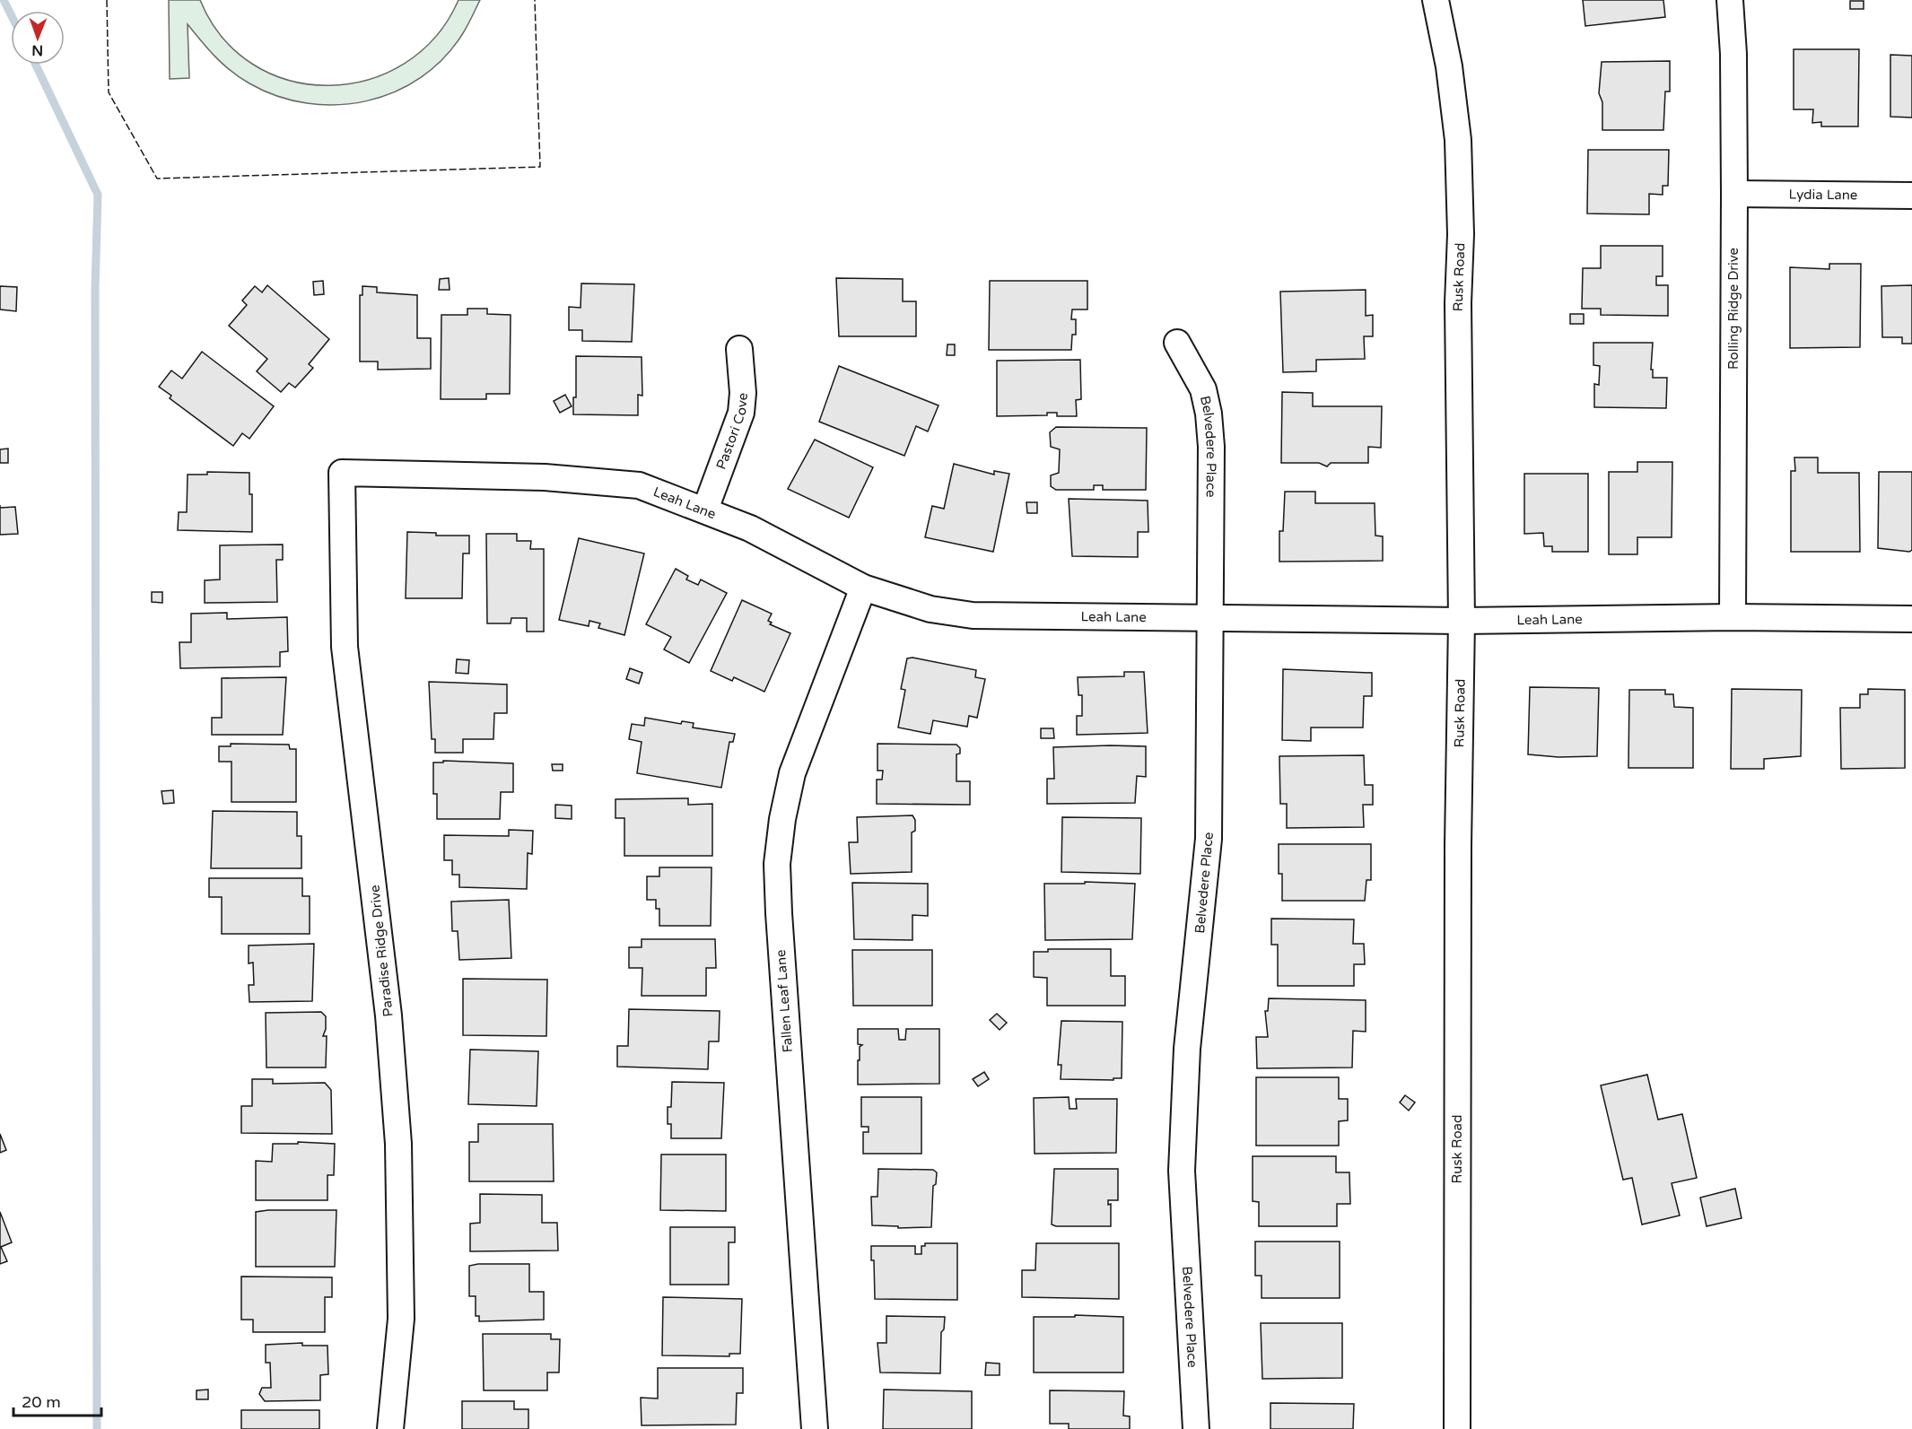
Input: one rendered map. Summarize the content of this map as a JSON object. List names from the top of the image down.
{
  "streets": {
    "street": [
      "Lydia Lane",
      "Rusk Road",
      "Rolling Ridge Drive",
      "Pastori Cove",
      "Belvedere Place",
      "Leah Lane",
      "Paradise Ridge Drive",
      "Fallen Leaf Lane"
    ]
  },
  "crossings": [
    ["Lydia Lane", "Rolling Ridge Drive"],
    ["Rusk Road", "Leah Lane"],
    ["Rolling Ridge Drive", "Leah Lane"],
    ["Pastori Cove", "Leah Lane"],
    ["Belvedere Place", "Leah Lane"],
    ["Leah Lane", "Paradise Ridge Drive"],
    ["Leah Lane", "Fallen Leaf Lane"]
  ],
  "scale_bar": "20 m",
  "north": "bottom"
}
